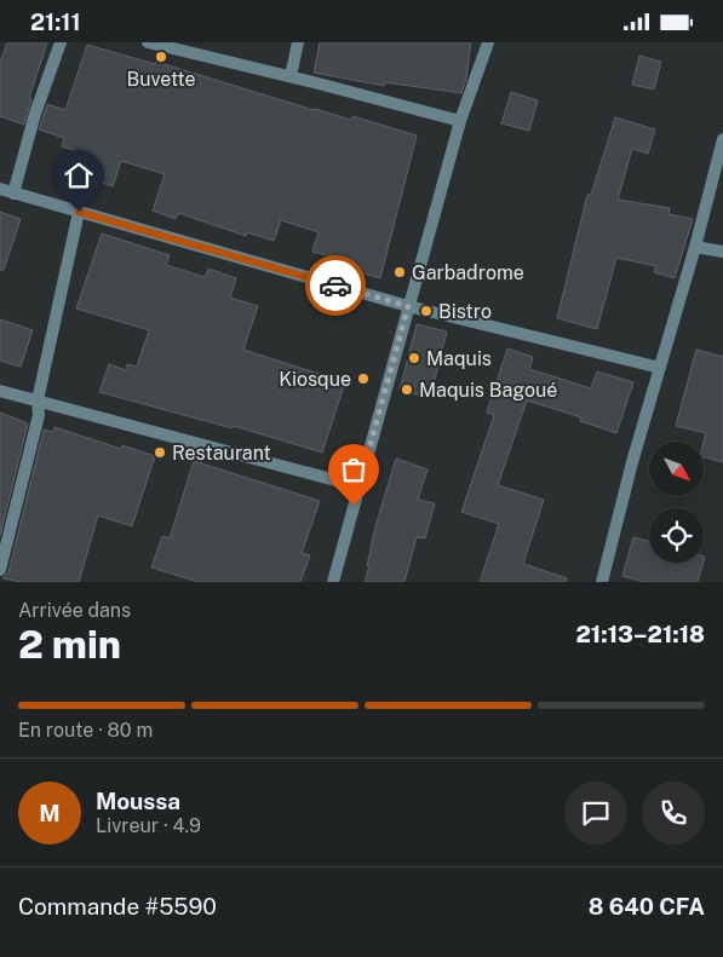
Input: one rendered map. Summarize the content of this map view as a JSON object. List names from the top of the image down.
{
  "places": [
    "Buvette",
    "Garbadrome",
    "Bistro",
    "Maquis",
    "Kiosque",
    "Maquis Bagoué",
    "Restaurant"
  ],
  "north": "bottom right",
  "page": {
    "status": "21:11",
    "heading": ["2 min", "Arrivée dans", "21:13–21:18"],
    "panel": [
      "Moussa",
      "Livreur · 4.9",
      "Commande #5590",
      "8 640 CFA"
    ],
    "bar": "En route · 80 m",
    "round": "M"
  }
}
